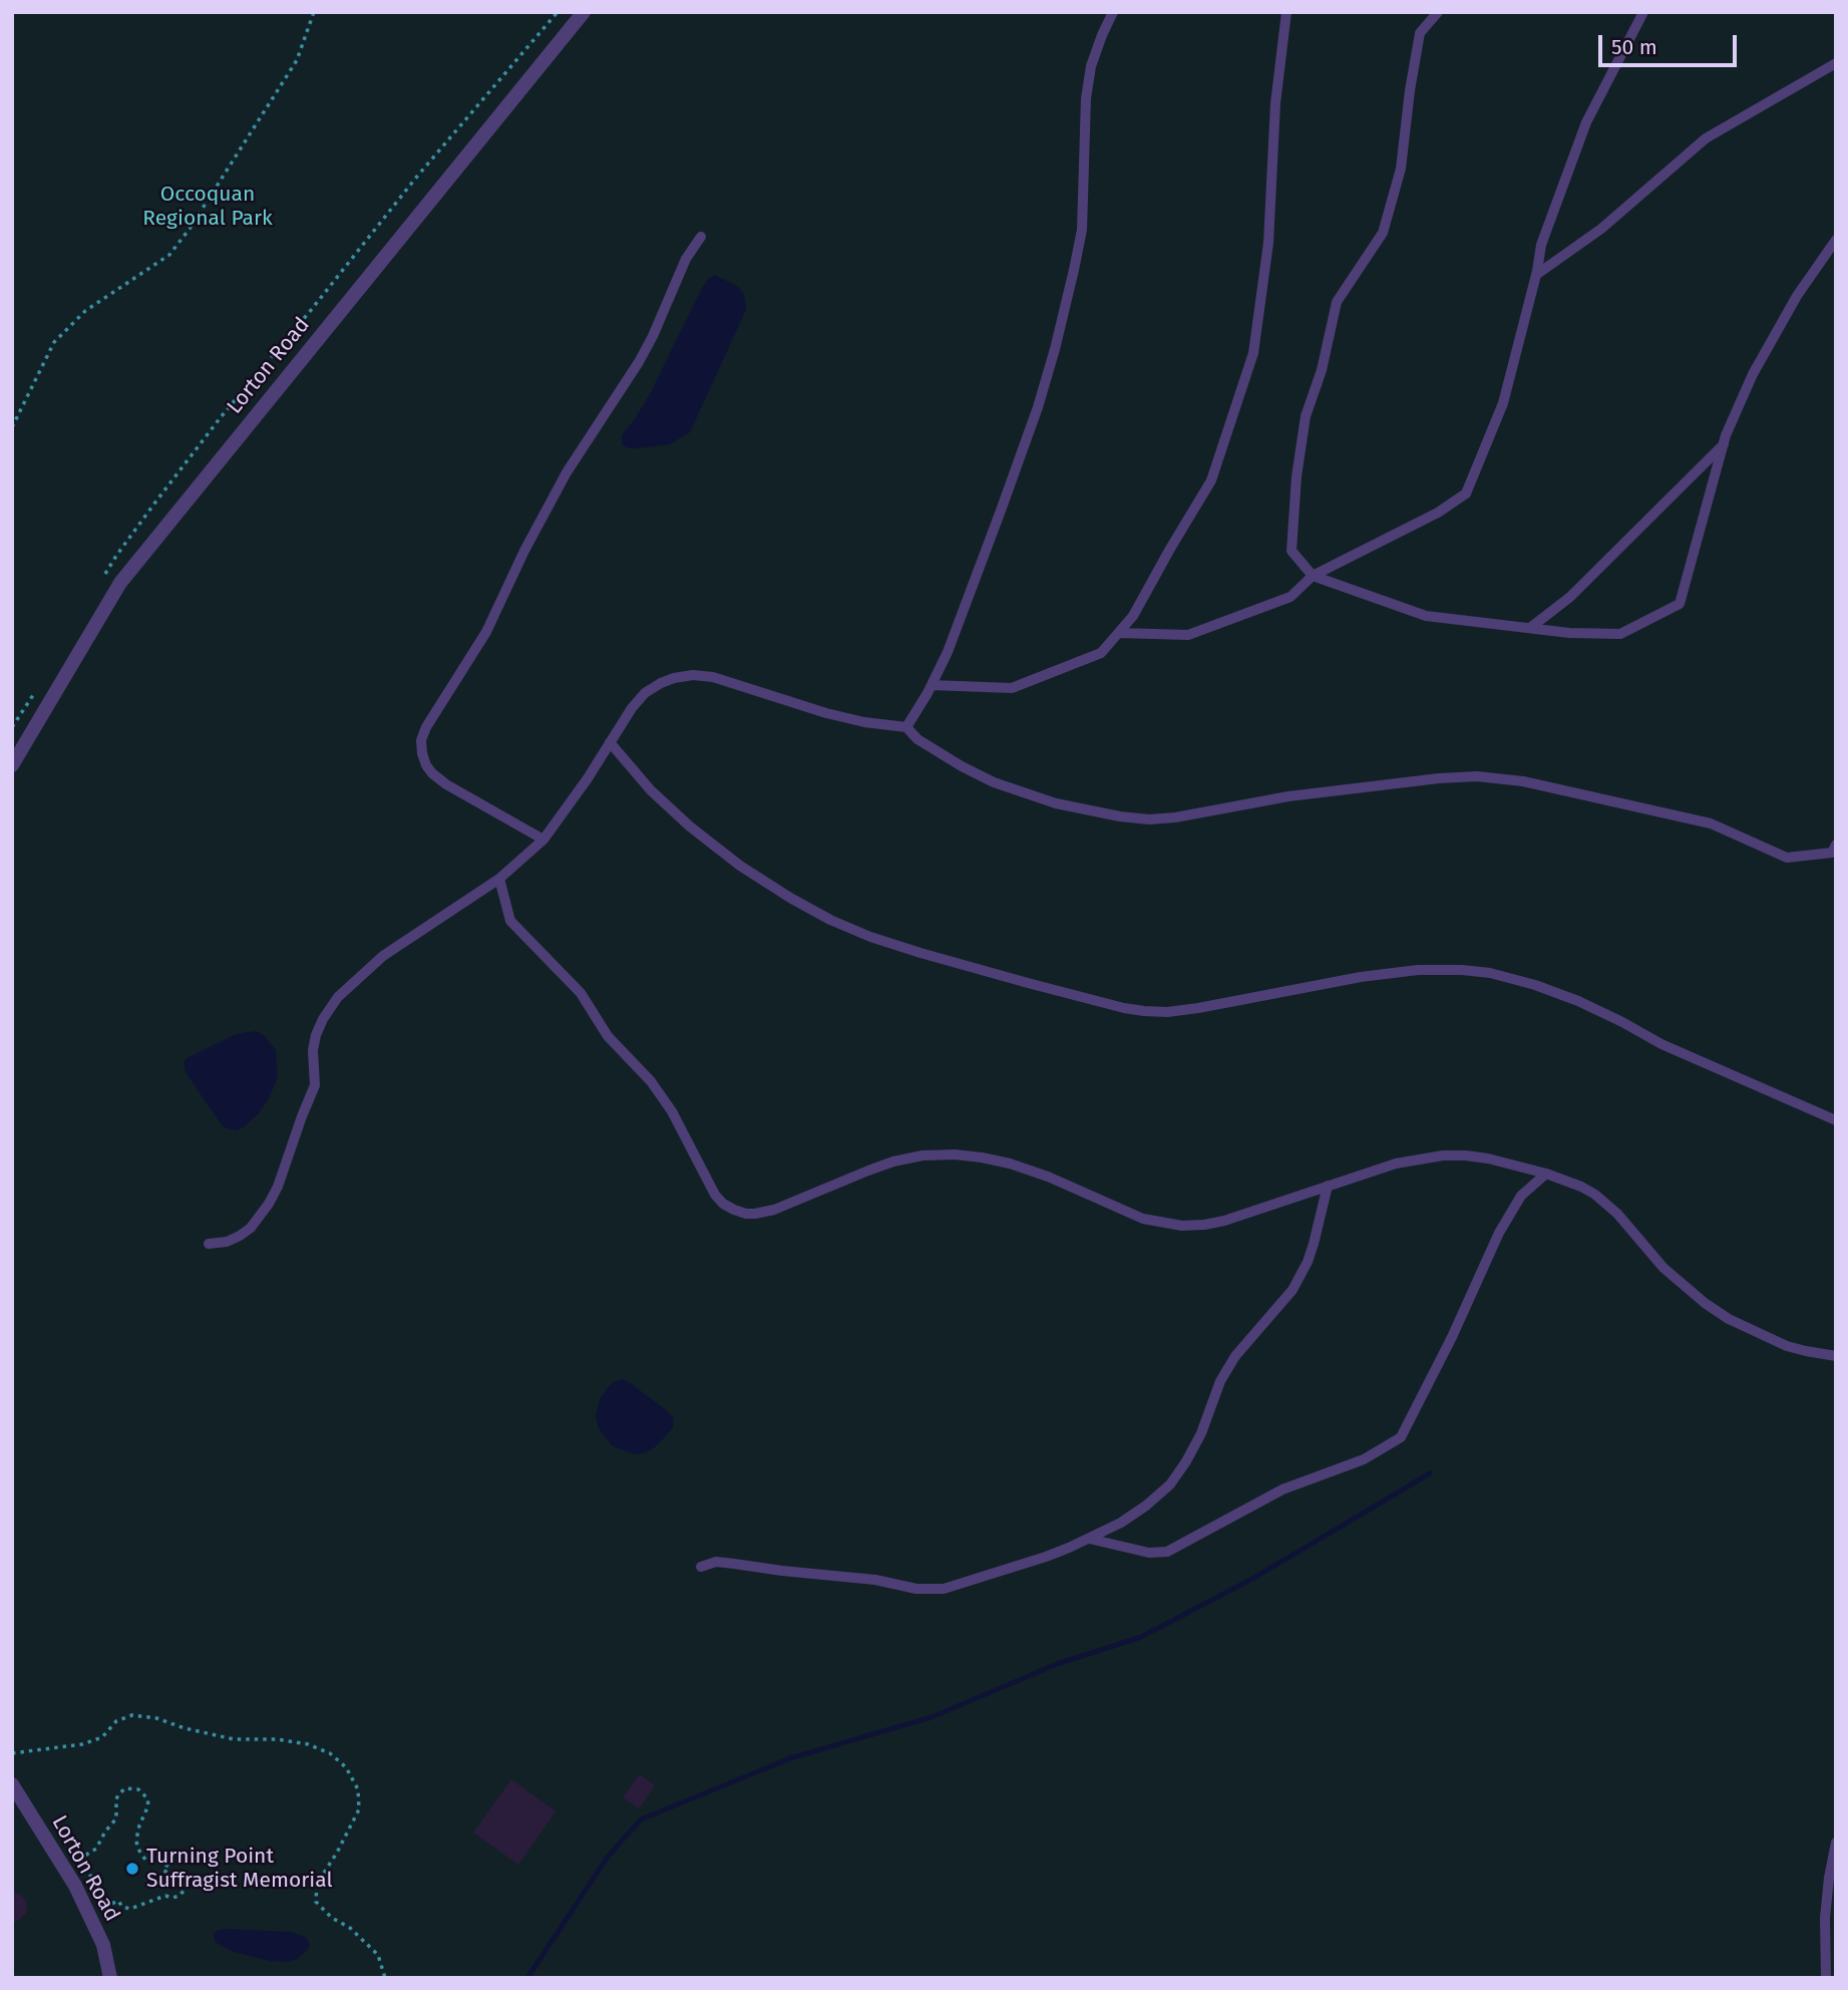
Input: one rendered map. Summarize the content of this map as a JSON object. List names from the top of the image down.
{
  "streets": {
    "street": ["Lorton Road"]
  },
  "parks": ["Occoquan Regional Park"],
  "places": ["Turning Point Suffragist Memorial"],
  "scale_bar": "50 m"
}
